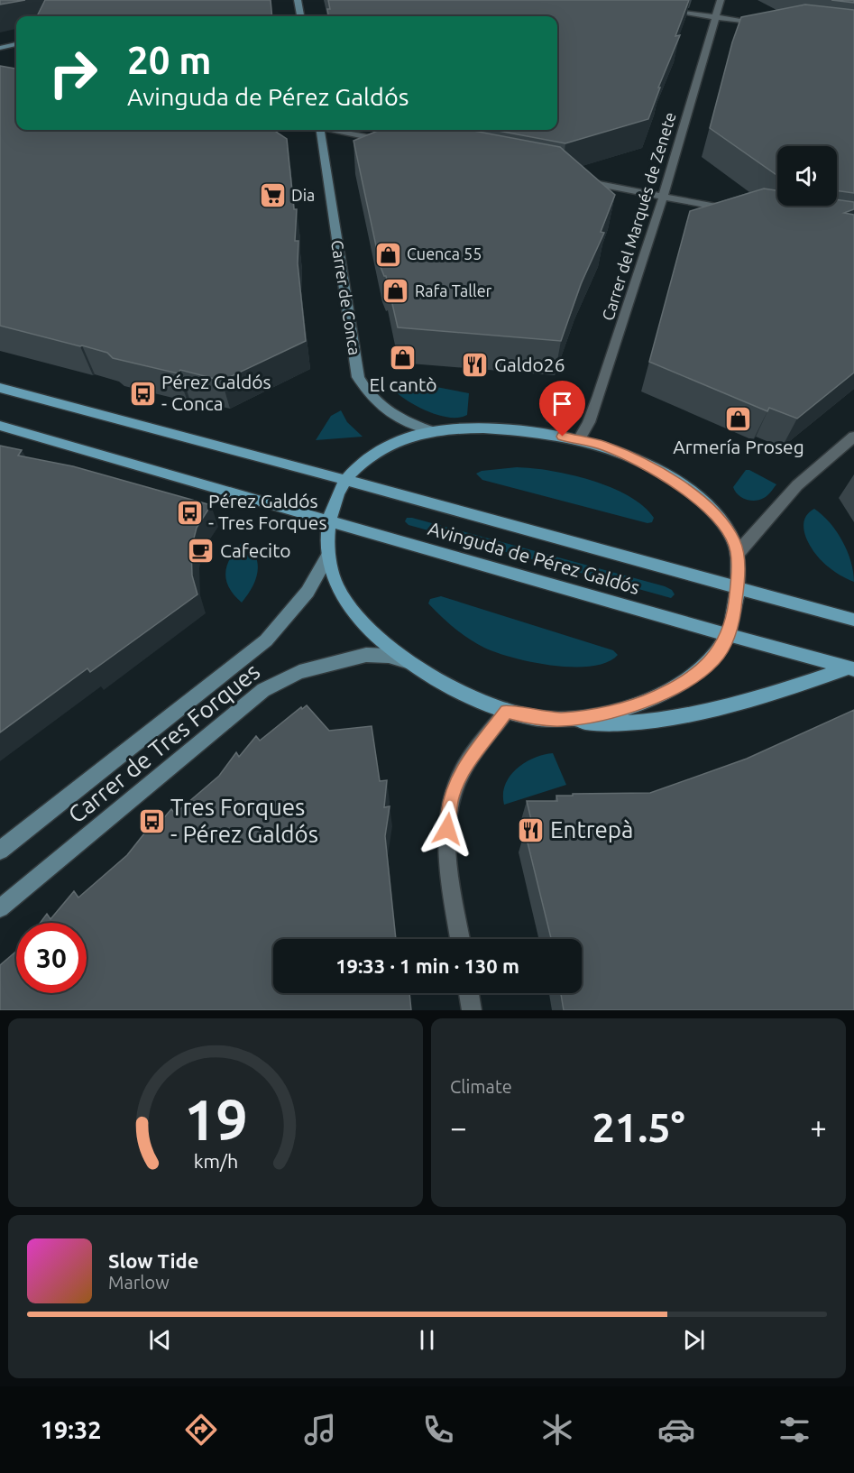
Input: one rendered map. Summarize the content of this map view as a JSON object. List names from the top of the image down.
{
  "streets": {
    "main road": ["Avinguda de Pérez Galdós"],
    "street": ["Carrer del Marqués de Zenete", "Carrer de Conca", "Carrer de Tres Forques"]
  },
  "crossings": [
    ["Carrer del Marqués de Zenete", "Avinguda de Pérez Galdós"],
    ["Carrer de Conca", "Avinguda de Pérez Galdós"],
    ["Avinguda de Pérez Galdós", "Carrer de Tres Forques"]
  ],
  "places": {
    "supermarket": ["Dia"],
    "shop": [
      "Cuenca 55",
      "Rafa Taller",
      "El cantò",
      "Armería Proseg"
    ],
    "restaurant": ["Galdo26", "Entrepà"],
    "bus stop": ["Pérez Galdós - Conca", "Pérez Galdós - Tres Forques", "Tres Forques - Pérez Galdós"],
    "cafe": ["Cafecito"]
  },
  "page": {
    "turn": ["20 m", "Avinguda de Pérez Galdós"],
    "limit": "30",
    "trip": "19:33 · 1 min · 130 m",
    "tile": "Climate",
    "heat": ["−", "21.5°", "+"],
    "song": ["Slow Tide", "Marlow"],
    "tabs": "19:32",
    "gauge": ["19", "km/h"]
  }
}
